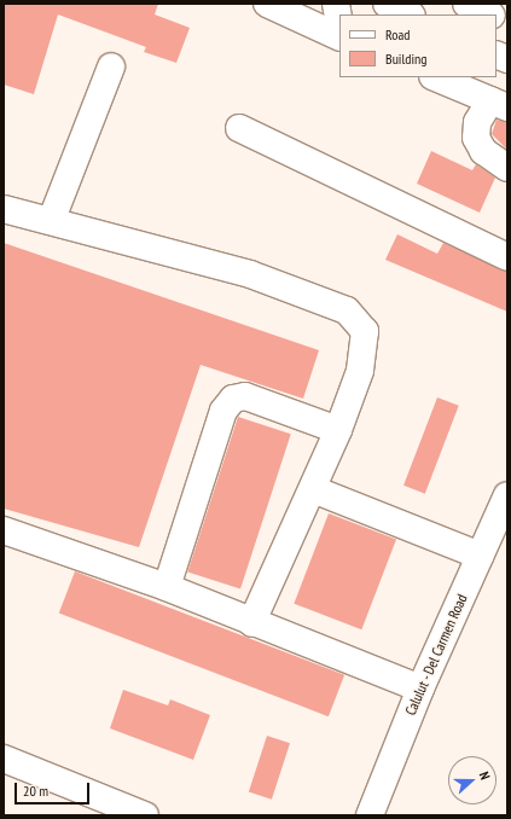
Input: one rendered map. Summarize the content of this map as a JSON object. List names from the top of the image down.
{
  "streets": {
    "main road": ["Calulut - Del Carmen Road"]
  },
  "legend": ["Road", "Building"],
  "scale_bar": "20 m",
  "north": "right"
}
